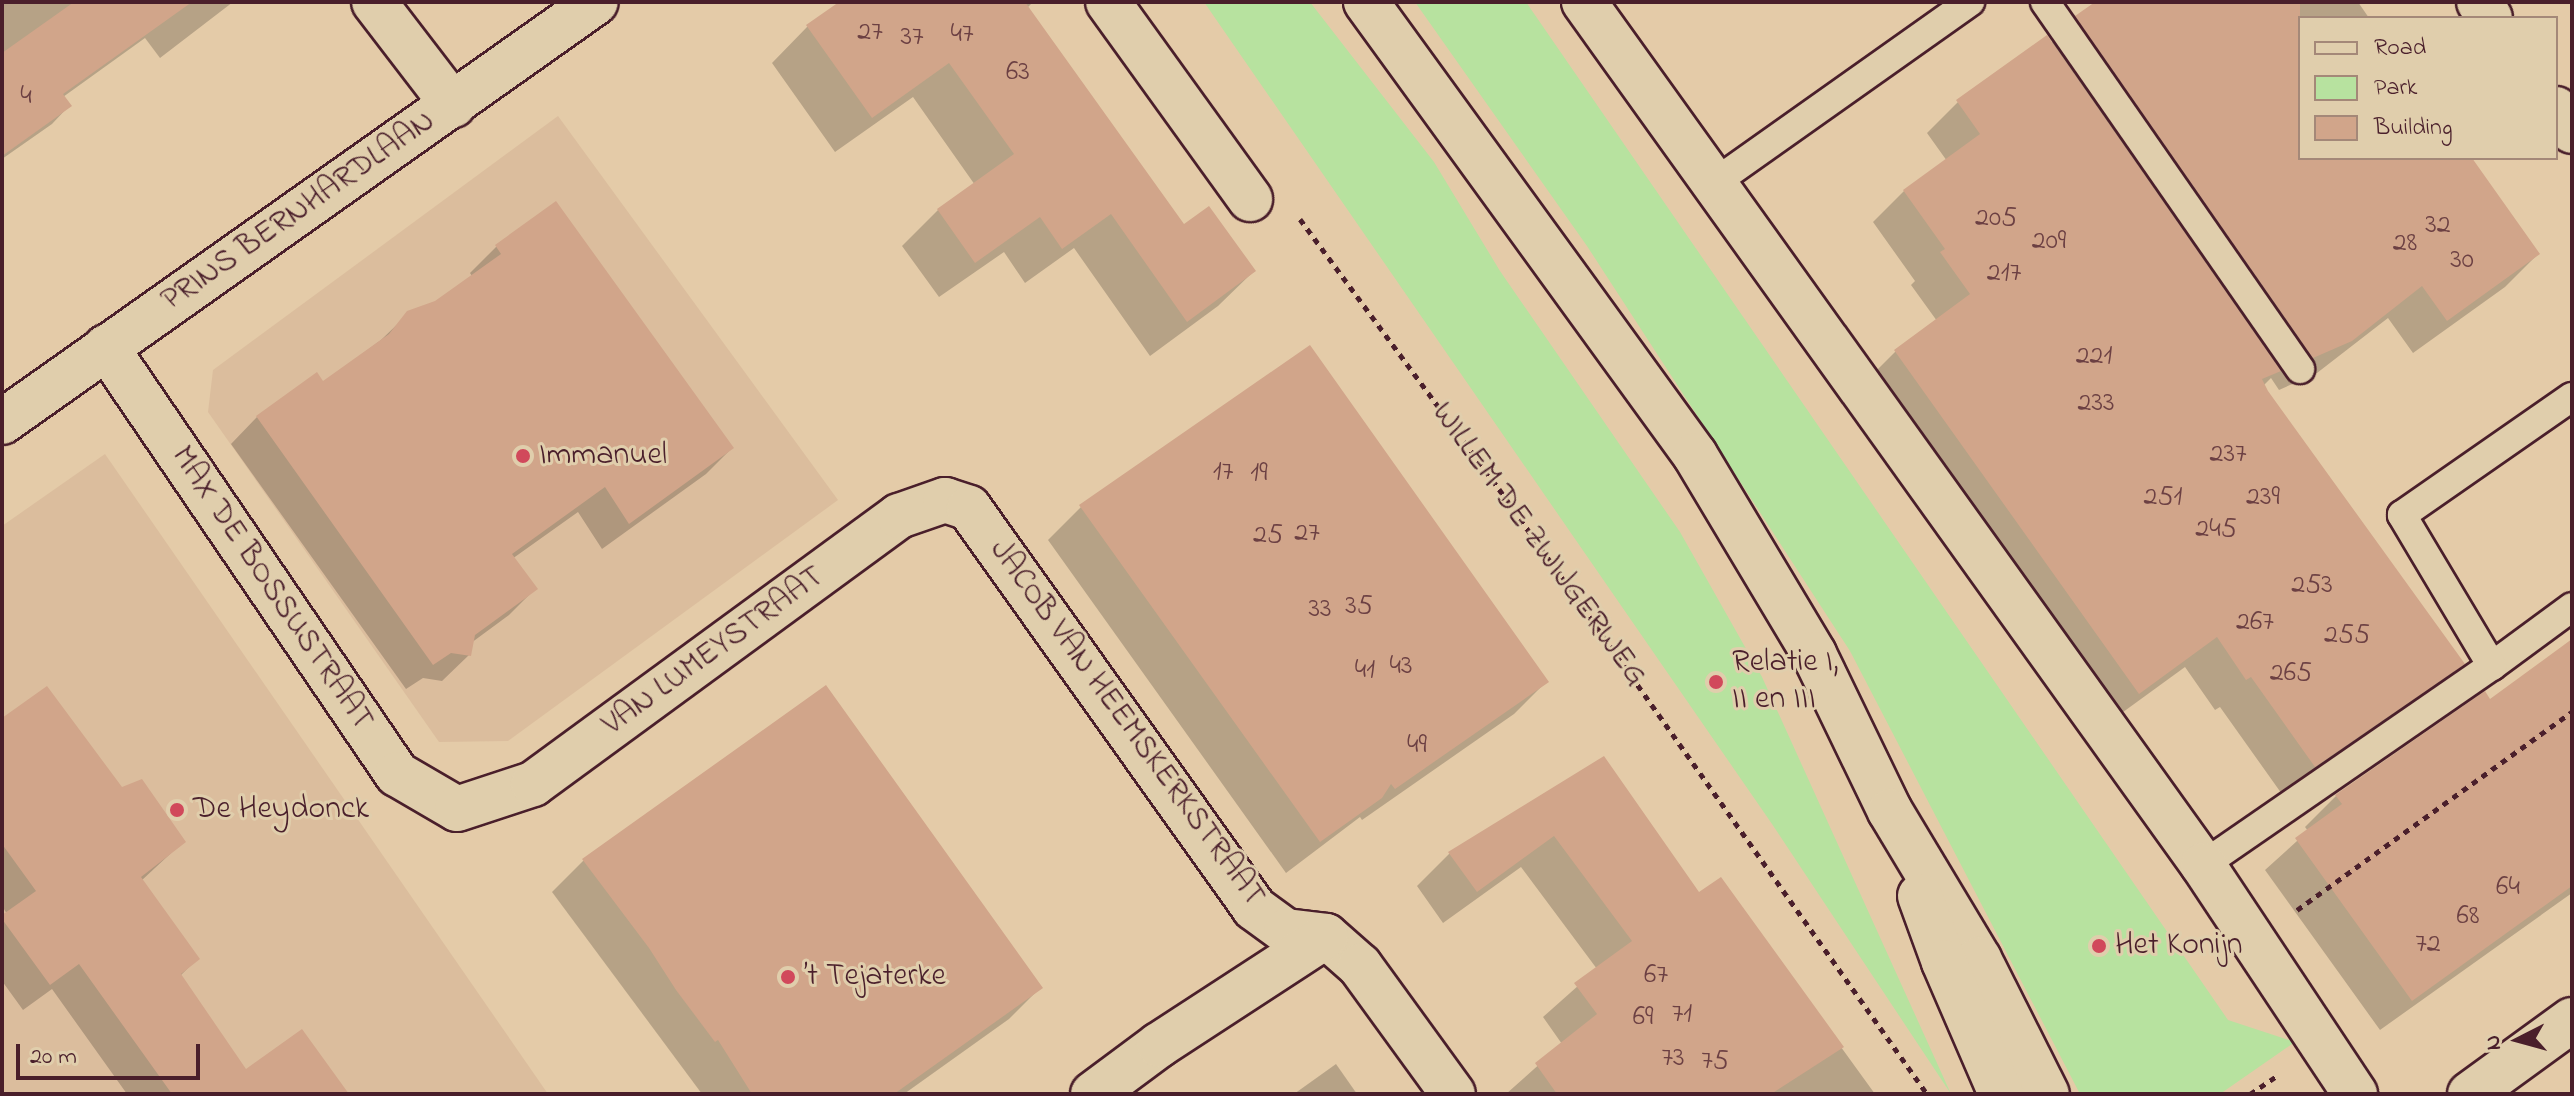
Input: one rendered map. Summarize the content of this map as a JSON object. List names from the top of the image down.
{
  "streets": {
    "street": [
      "PRINS BERNHARDLAAN",
      "MAX DE BOSSUSTRAAT",
      "VAN LUMEYSTRAAT",
      "JACOB VAN HEEMSKERKSTRAAT"
    ],
    "path": ["WILLEM DE ZWIJGERWEG"]
  },
  "crossings": [
    ["PRINS BERNHARDLAAN", "MAX DE BOSSUSTRAAT"],
    ["MAX DE BOSSUSTRAAT", "VAN LUMEYSTRAAT"],
    ["VAN LUMEYSTRAAT", "JACOB VAN HEEMSKERKSTRAAT"]
  ],
  "places": [
    "Immanuel",
    "Relatie I, II en III",
    "De Heydonck",
    "Het Konijn",
    "’t Tejaterke"
  ],
  "house_numbers": [
    "27",
    "47",
    "37",
    "63",
    "4",
    "205",
    "32",
    "209",
    "28",
    "30",
    "217",
    "221",
    "233",
    "237",
    "17",
    "19",
    "251",
    "239",
    "245",
    "27",
    "25",
    "253",
    "35",
    "33",
    "267",
    "255",
    "43",
    "41",
    "265",
    "49",
    "64",
    "68",
    "72",
    "67",
    "71",
    "69",
    "73",
    "75"
  ],
  "legend": ["Road", "Park", "Building"],
  "scale_bar": "20 m",
  "north": "left"
}
